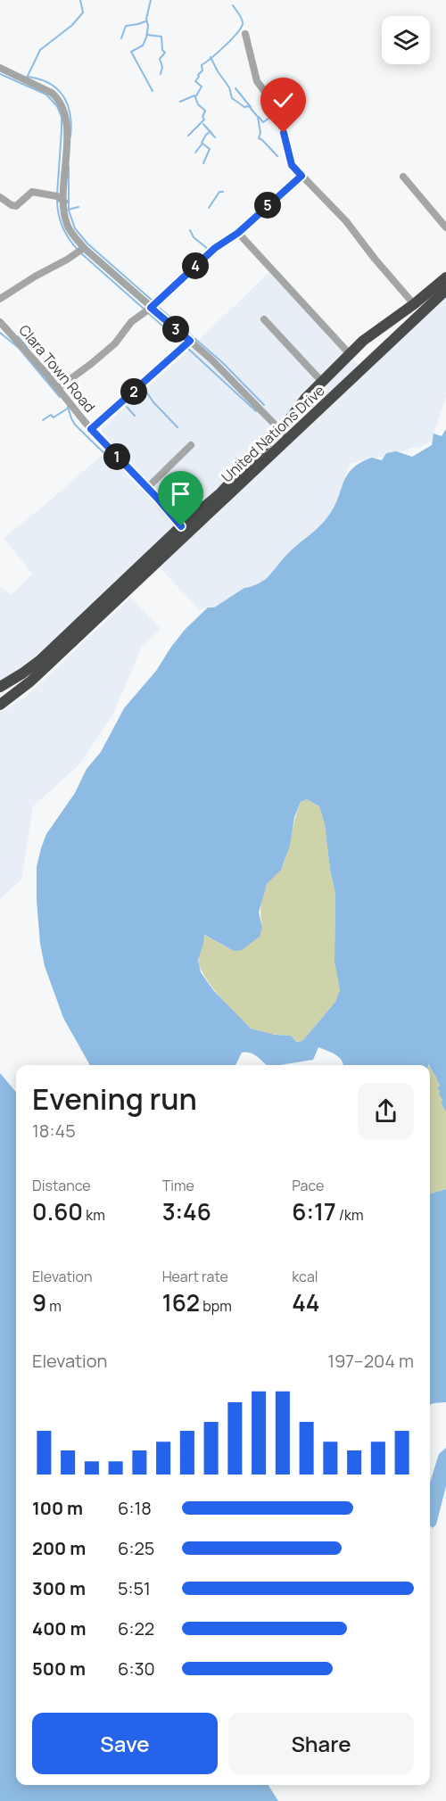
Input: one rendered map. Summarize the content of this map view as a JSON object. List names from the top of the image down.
{
  "streets": {
    "highway": ["United Nations Drive"],
    "street": ["Clara Town Road"]
  },
  "crossings": [
    ["Clara Town Road", "United Nations Drive"]
  ],
  "page": {
    "pins": [
      "5",
      "4",
      "3",
      "2",
      "1"
    ],
    "heading": ["Evening run", "18:45"],
    "stats": [
      ["Distance", "0.60 km"],
      ["Time", "3:46"],
      ["Pace", "6:17 /km"],
      ["Elevation", "9 m"],
      ["Heart rate", "162 bpm"],
      ["kcal", "44"]
    ],
    "chart": ["Elevation", "197–204 m"],
    "list": [
      {
        "name": "100 m",
        "note": "6:18"
      },
      {
        "name": "200 m",
        "note": "6:25"
      },
      {
        "name": "300 m",
        "note": "5:51"
      },
      {
        "name": "400 m",
        "note": "6:22"
      },
      {
        "name": "500 m",
        "note": "6:30"
      }
    ],
    "buttons": ["Save", "Share"]
  }
}
